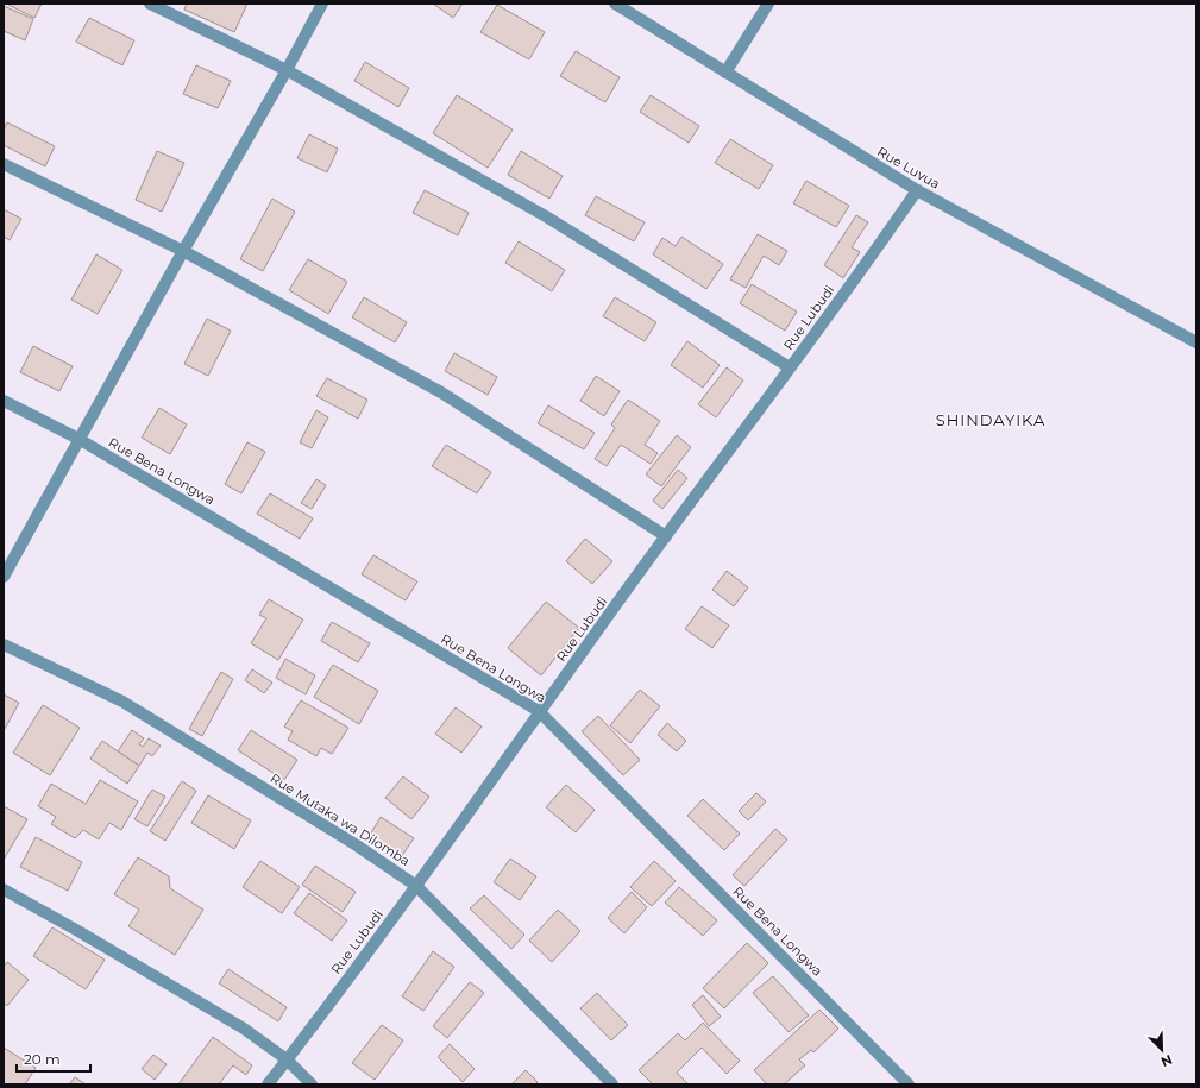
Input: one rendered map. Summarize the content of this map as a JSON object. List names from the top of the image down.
{
  "streets": {
    "street": [
      "Rue Luvua",
      "Rue Lubudi",
      "Rue Bena Longwa",
      "Rue Mutaka wa Dilomba"
    ]
  },
  "crossings": [
    ["Rue Luvua", "Rue Lubudi"],
    ["Rue Lubudi", "Rue Bena Longwa"],
    ["Rue Lubudi", "Rue Mutaka wa Dilomba"]
  ],
  "districts": ["SHINDAYIKA"],
  "scale_bar": "20 m",
  "north": "bottom right"
}
